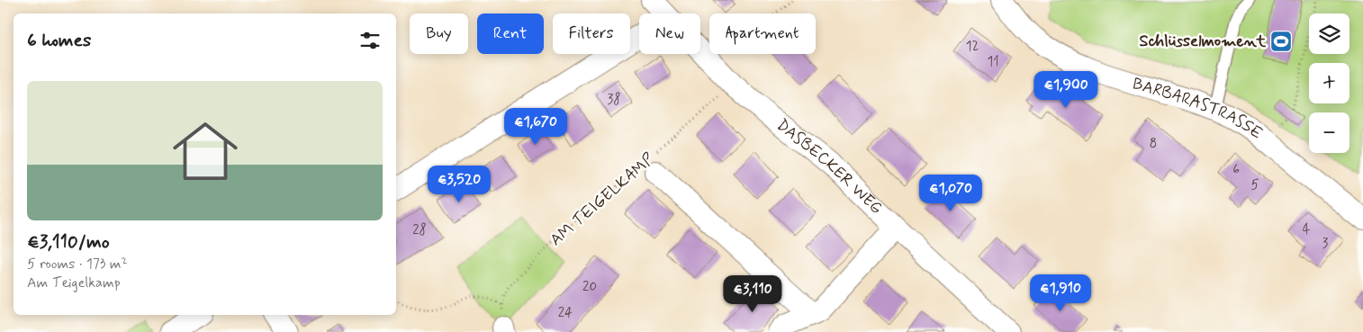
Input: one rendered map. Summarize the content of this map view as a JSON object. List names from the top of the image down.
{
  "streets": {
    "street": ["BARBARASTRASSE", "DASBECKER WEG", "AM TEIGELKAMP"]
  },
  "crossings": [
    ["DASBECKER WEG", "AM TEIGELKAMP"]
  ],
  "places": {
    "sports": ["Schlüsselmoment"]
  },
  "house_numbers": [
    "12",
    "11",
    "38",
    "8",
    "6",
    "5",
    "4",
    "28",
    "3",
    "20",
    "24"
  ],
  "page": {
    "map_buttons": ["+", "−"],
    "chip": [
      "Buy",
      "Rent",
      "Filters",
      "New",
      "Apartment"
    ],
    "heading": "6 homes",
    "list": [
      {
        "name": "€3,110/mo",
        "note": "5 rooms · 173 m² · Am Teigelkamp"
      }
    ],
    "price": [
      "€1,900",
      "€1,670",
      "€3,520",
      "€1,070",
      "€1,910",
      "€3,110"
    ]
  }
}
